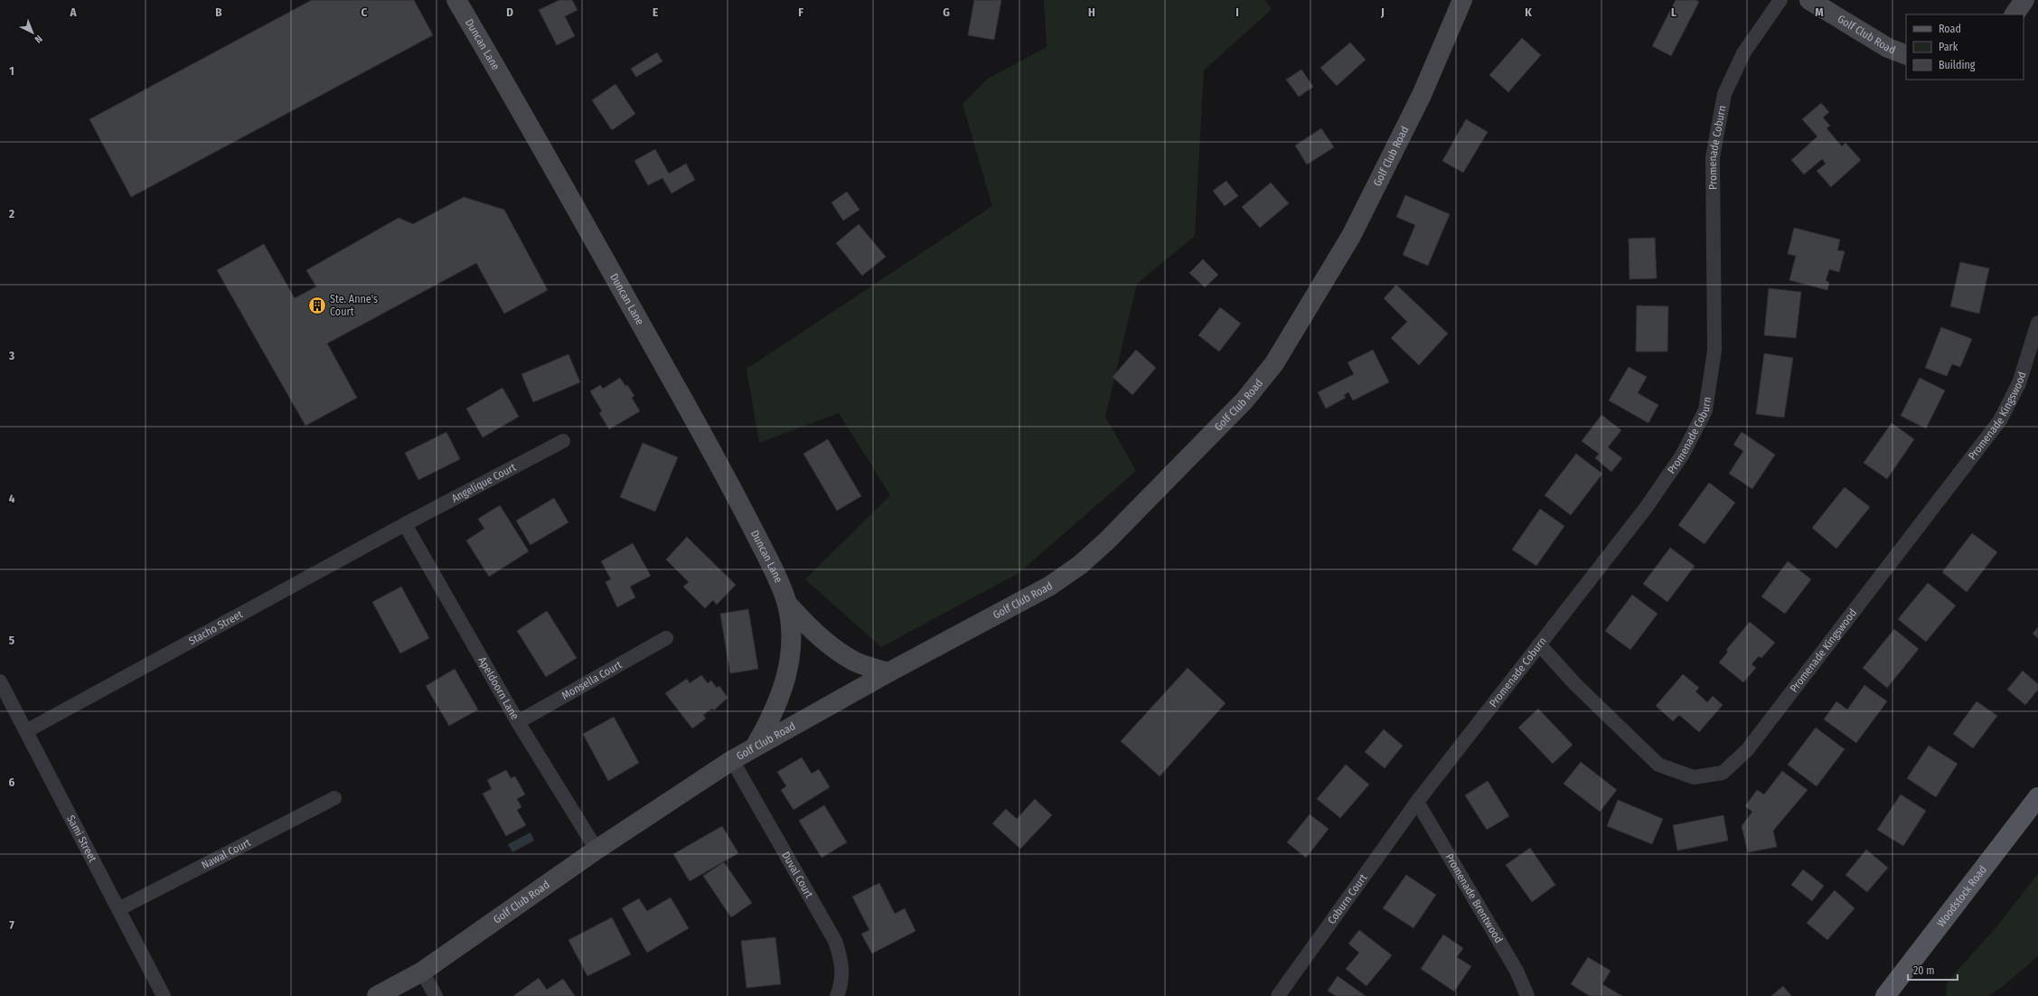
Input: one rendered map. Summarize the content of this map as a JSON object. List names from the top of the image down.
{
  "streets": {
    "main road": ["Woodstock Road"],
    "street": [
      "Golf Club Road",
      "Duncan Lane",
      "Promenade Coburn",
      "Promenade Kingswood",
      "Angelique Court",
      "Stacho Street",
      "Monsella Court",
      "Apeldoorn Lane",
      "Sami Street",
      "Nawal Court",
      "Duval Court",
      "Coburn Court",
      "Promenade Brentwood"
    ]
  },
  "crossings": [
    ["Golf Club Road", "Apeldoorn Lane"],
    ["Golf Club Road", "Duval Court"],
    ["Promenade Coburn", "Promenade Kingswood"],
    ["Promenade Coburn", "Coburn Court"],
    ["Promenade Coburn", "Promenade Brentwood"],
    ["Angelique Court", "Stacho Street"],
    ["Angelique Court", "Apeldoorn Lane"],
    ["Stacho Street", "Apeldoorn Lane"],
    ["Stacho Street", "Sami Street"],
    ["Monsella Court", "Apeldoorn Lane"],
    ["Sami Street", "Nawal Court"],
    ["Coburn Court", "Promenade Brentwood"]
  ],
  "places": {
    "building": ["Ste. Anne's Court"]
  },
  "legend": ["Road", "Park", "Building"],
  "scale_bar": "20 m",
  "north": "bottom right",
  "grid": {
    "columns": [
      "A",
      "B",
      "C",
      "D",
      "E",
      "F",
      "G",
      "H",
      "I",
      "J",
      "K",
      "L",
      "M"
    ],
    "rows": [
      "1",
      "2",
      "3",
      "4",
      "5",
      "6",
      "7"
    ]
  }
}
